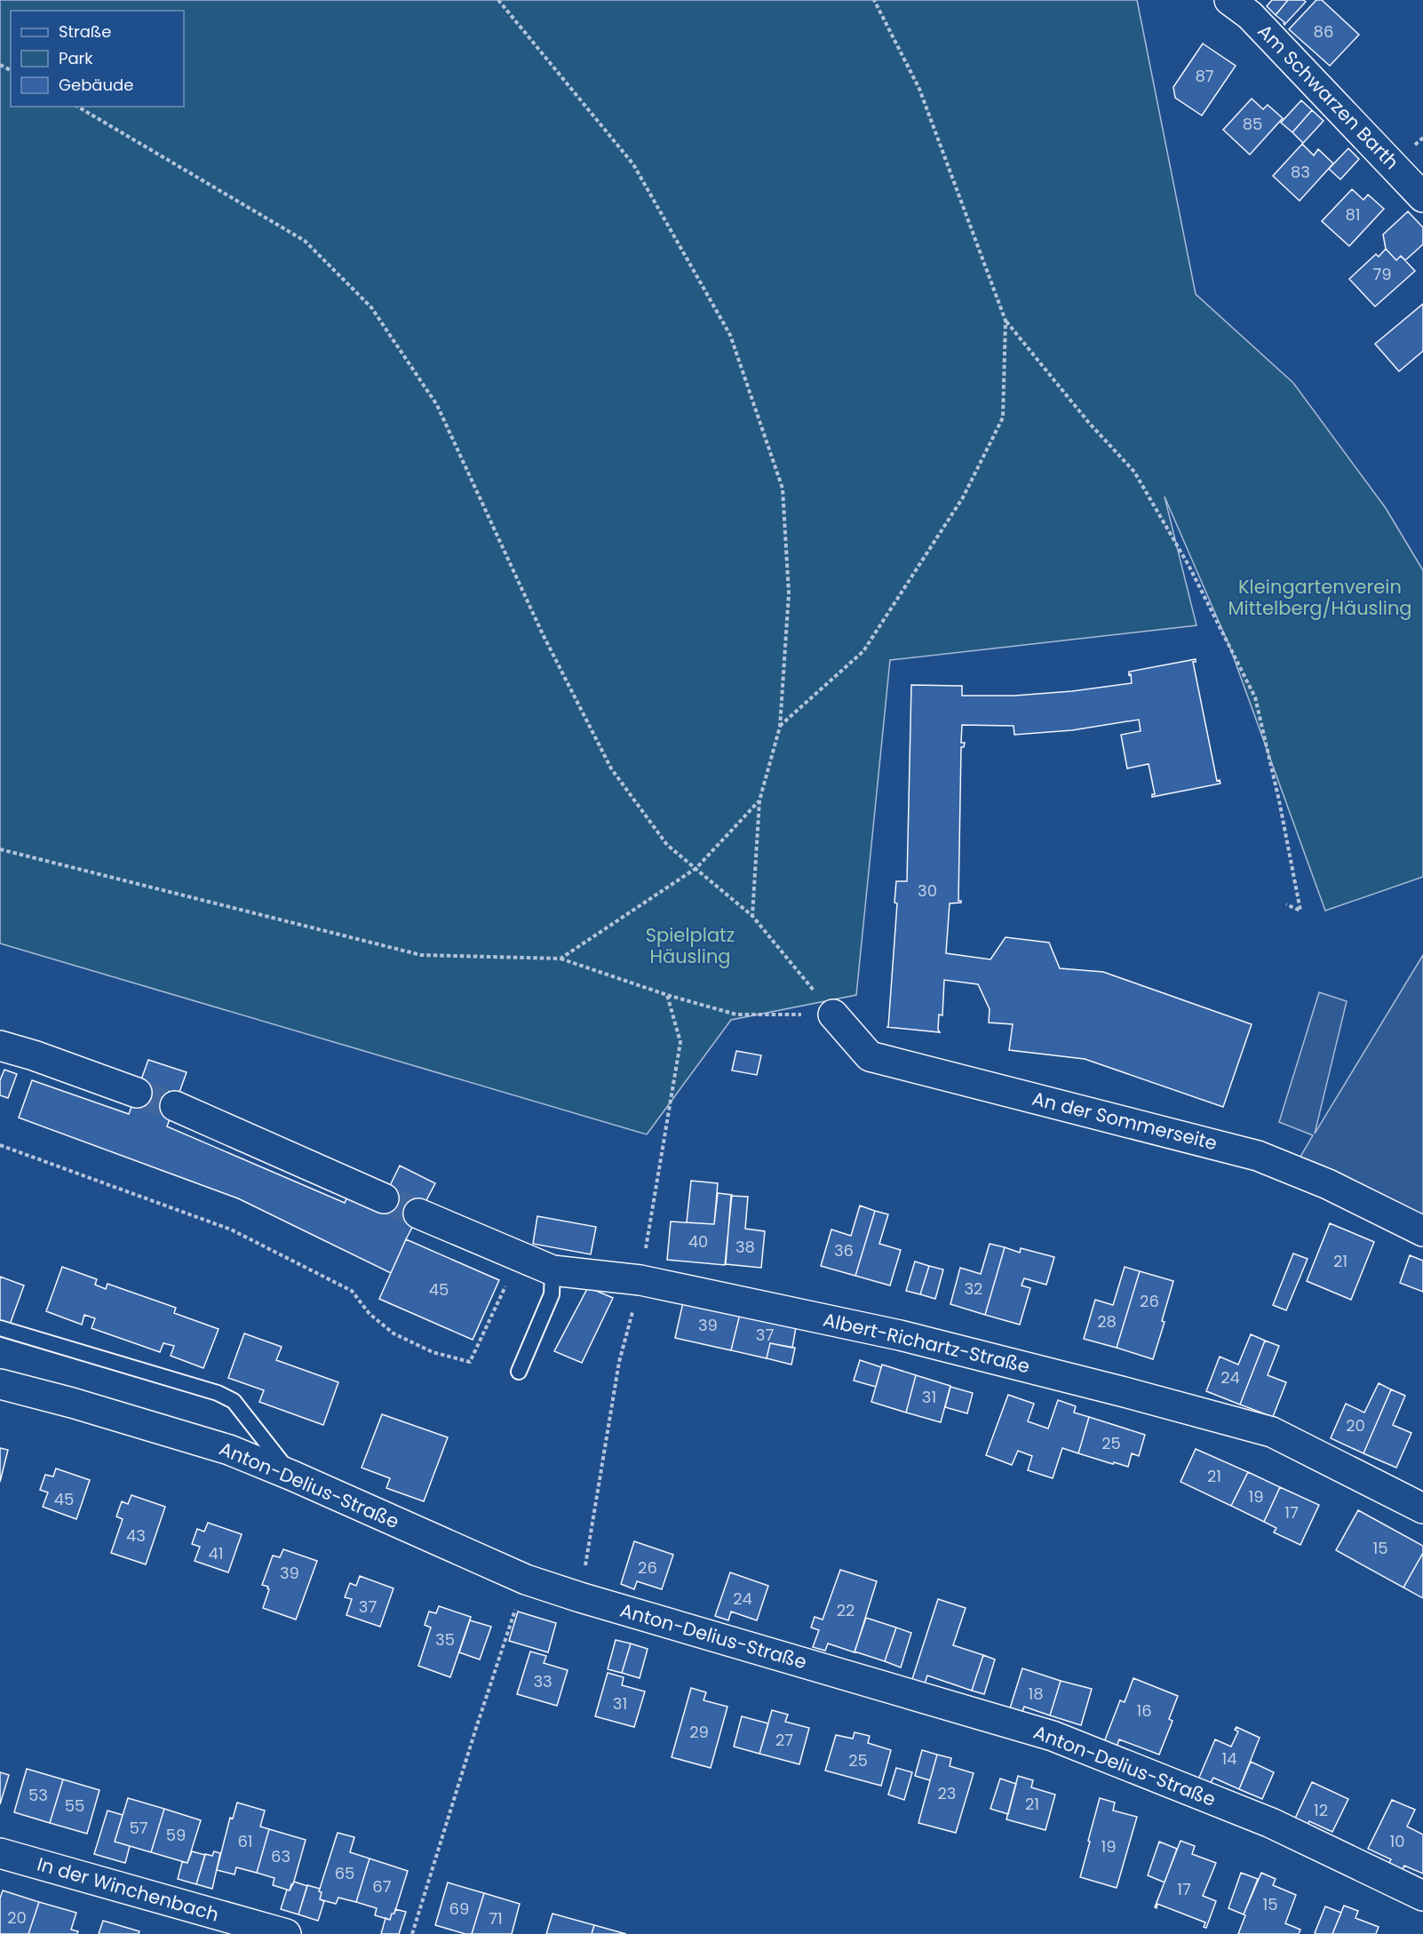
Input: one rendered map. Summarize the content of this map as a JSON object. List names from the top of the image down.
{
  "streets": {
    "street": [
      "Am Schwarzen Barth",
      "An der Sommerseite",
      "Albert-Richartz-Straße",
      "Anton-Delius-Straße",
      "In der Winchenbach"
    ]
  },
  "parks": ["Kleingartenverein Mittelberg/Häusling", "Spielplatz Häusling"],
  "house_numbers": [
    "86",
    "87",
    "85",
    "83",
    "81",
    "79",
    "30",
    "40",
    "38",
    "36",
    "21",
    "32",
    "45",
    "26",
    "28",
    "39",
    "37",
    "24",
    "31",
    "20",
    "25",
    "21",
    "19",
    "45",
    "17",
    "43",
    "15",
    "41",
    "26",
    "39",
    "24",
    "37",
    "22",
    "35",
    "33",
    "18",
    "31",
    "16",
    "29",
    "27",
    "14",
    "25",
    "23",
    "53",
    "21",
    "55",
    "12",
    "57",
    "59",
    "61",
    "10",
    "19",
    "63",
    "65",
    "67",
    "17",
    "15",
    "69",
    "20",
    "71"
  ],
  "legend": ["Straße", "Park", "Gebäude"]
}
